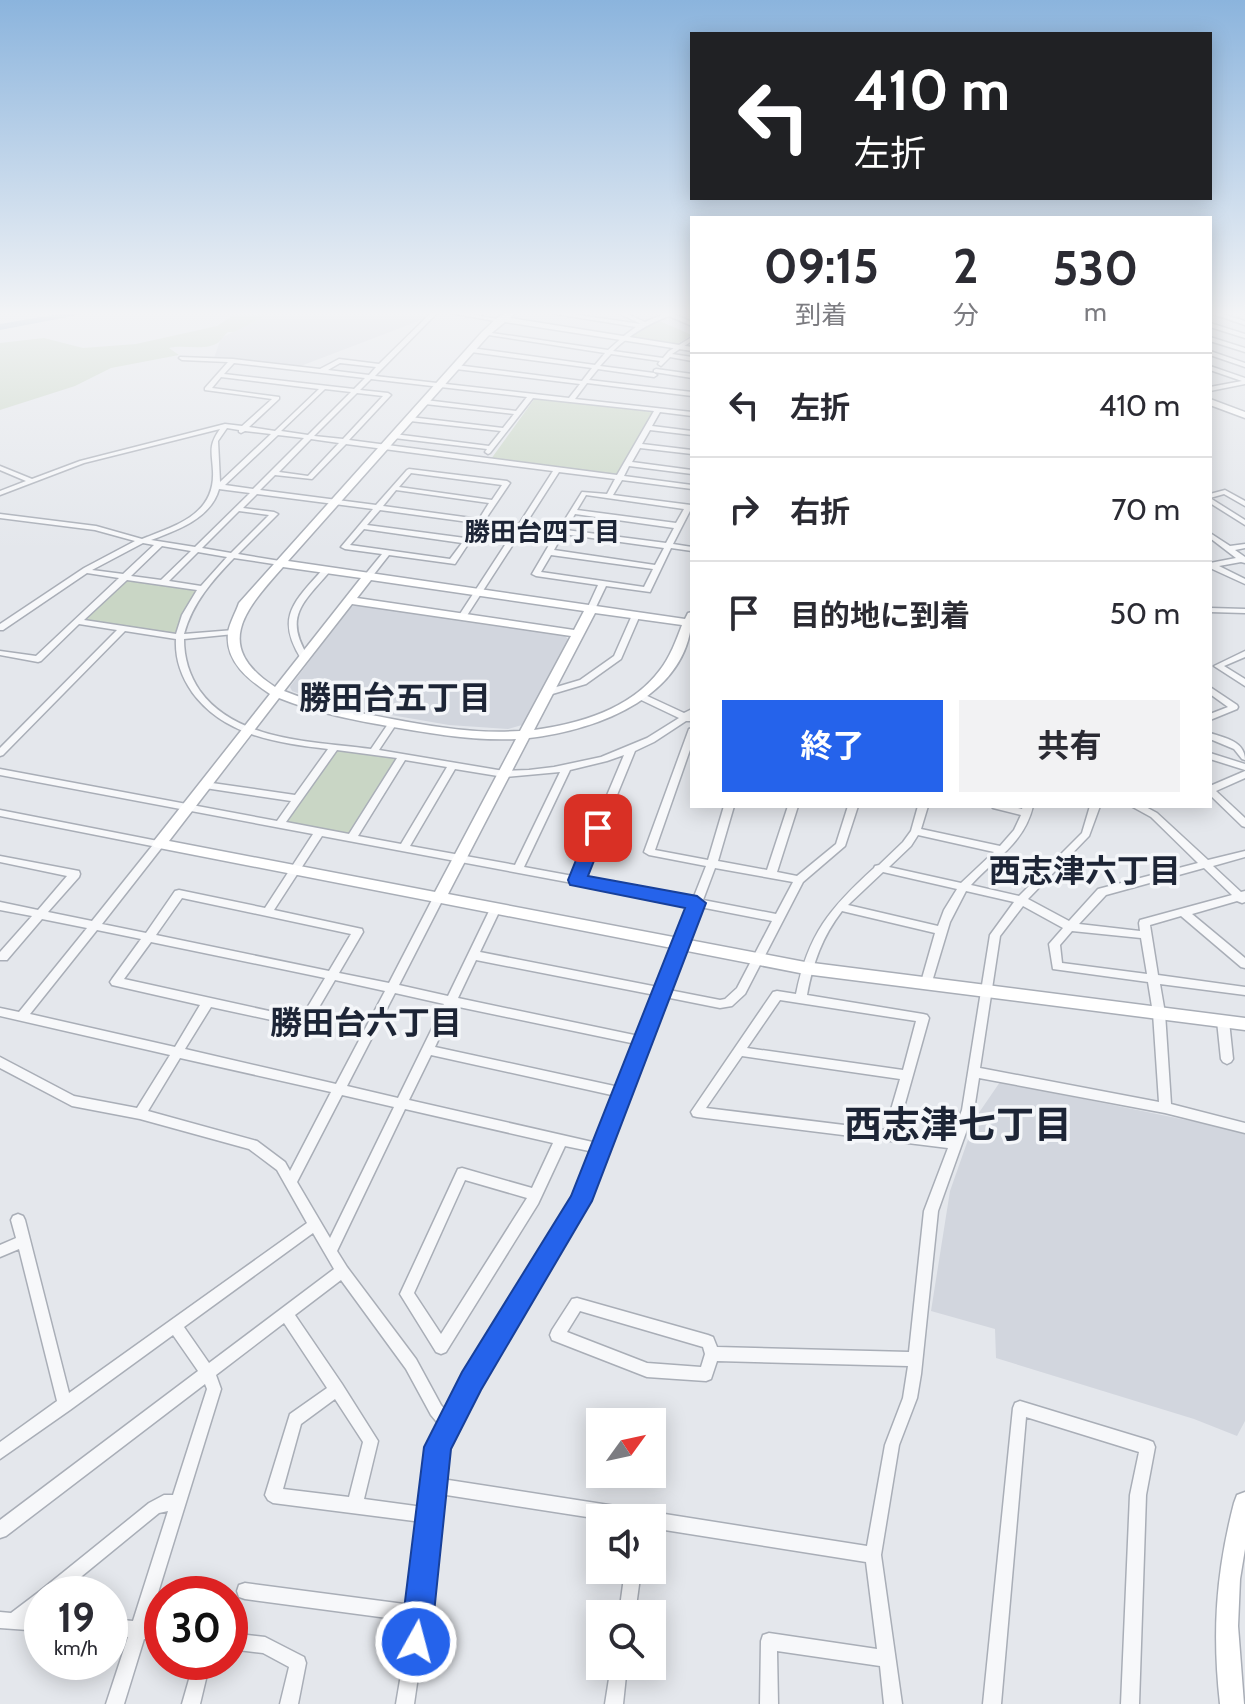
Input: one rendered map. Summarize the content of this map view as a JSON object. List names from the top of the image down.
{
  "districts": [
    "勝田台四丁目",
    "勝田台五丁目",
    "西志津六丁目",
    "勝田台六丁目",
    "西志津七丁目"
  ],
  "north": "top right",
  "page": {
    "turn": ["410 m", "左折"],
    "eta": [
      "09:15",
      "到着",
      "2",
      "分",
      "530",
      "m"
    ],
    "list": [
      {
        "name": "左折",
        "value": "410 m"
      },
      {
        "name": "右折",
        "value": "70 m"
      },
      {
        "name": "目的地に到着",
        "value": "50 m"
      }
    ],
    "buttons": ["終了", "共有"],
    "speed": "19 km/h",
    "limit": "30"
  }
}
